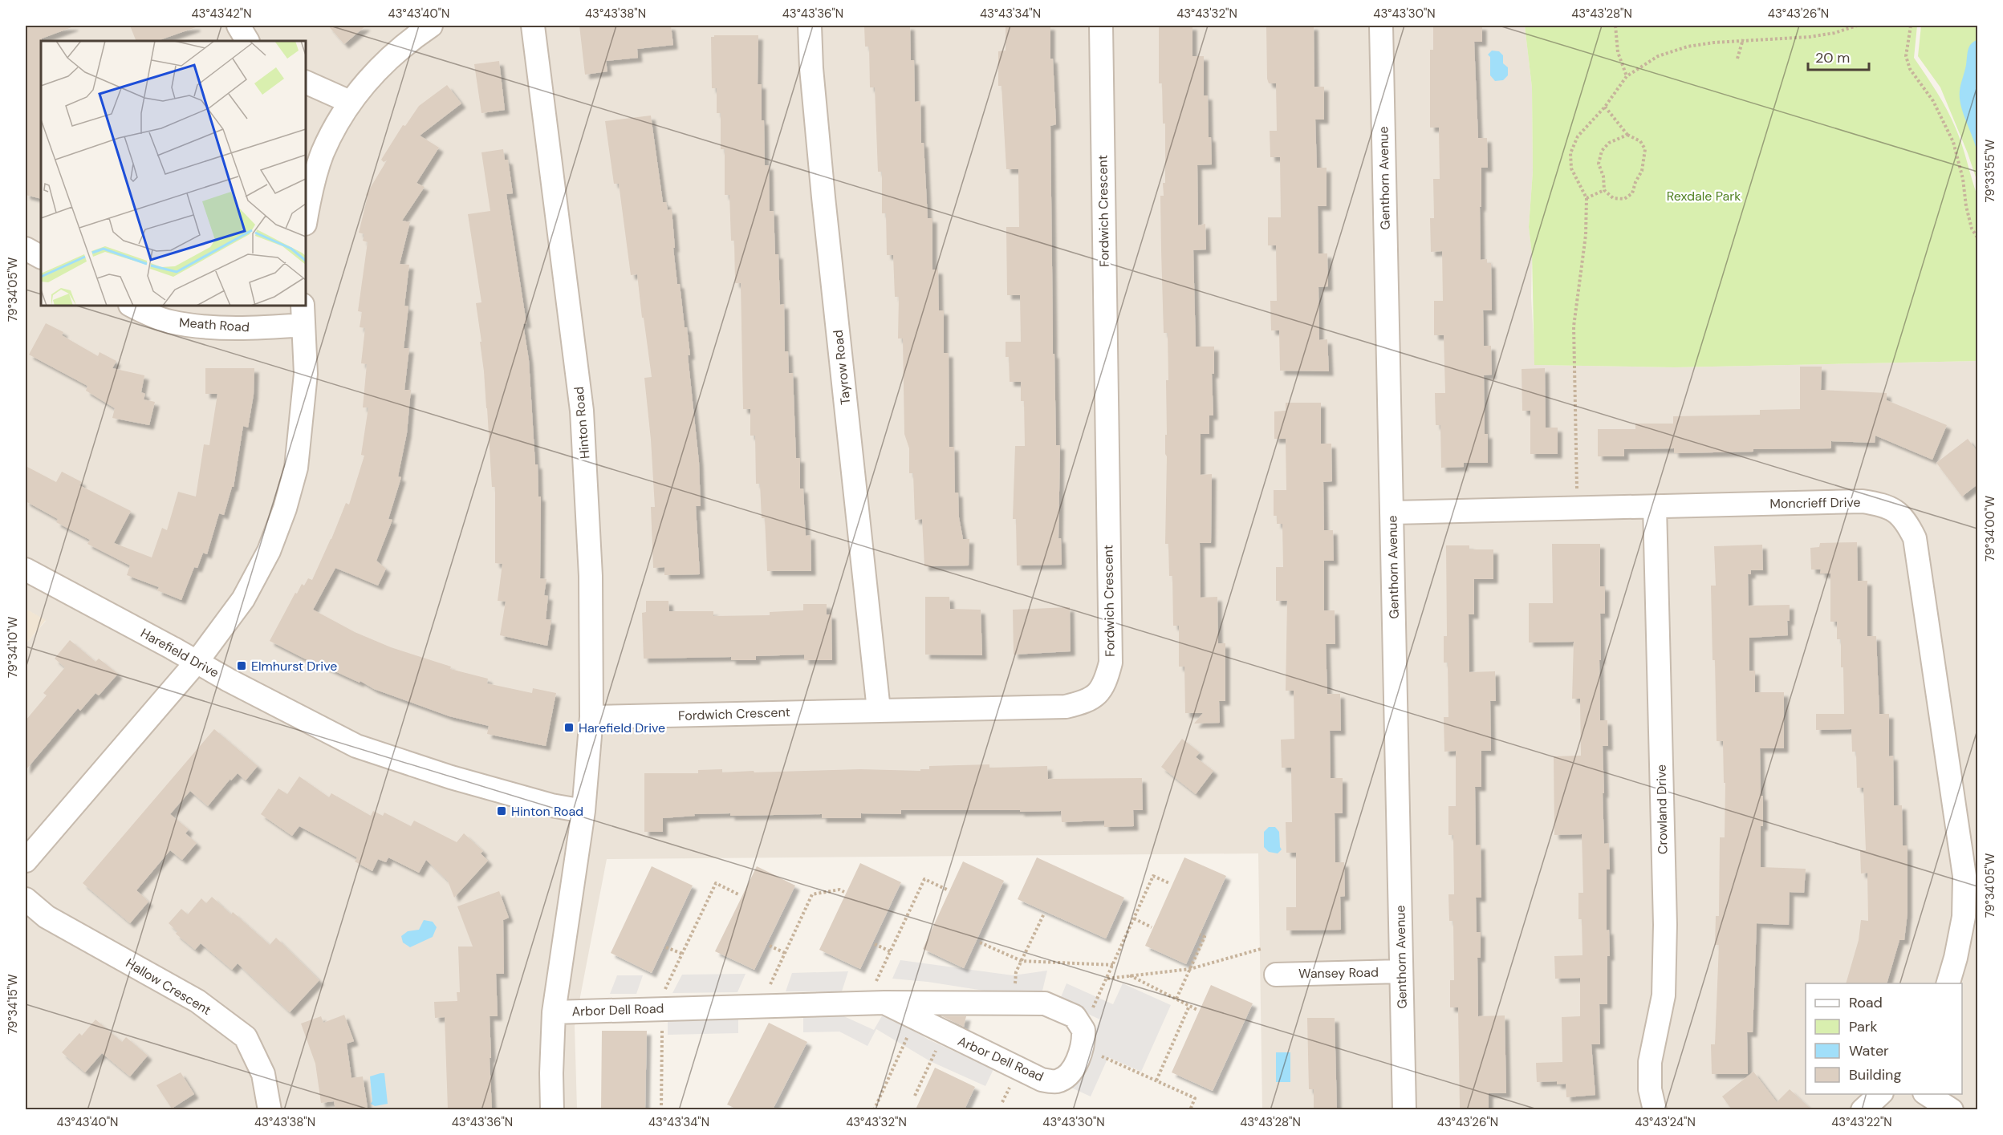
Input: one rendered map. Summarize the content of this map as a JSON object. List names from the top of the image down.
{
  "streets": {
    "street": [
      "Genthorn Avenue",
      "Fordwich Crescent",
      "Meath Road",
      "Tayrow Road",
      "Hinton Road",
      "Moncrieff Drive",
      "Harefield Drive",
      "Crowland Drive",
      "Wansey Road",
      "Hallow Crescent",
      "Arbor Dell Road"
    ]
  },
  "crossings": [
    ["Genthorn Avenue", "Moncrieff Drive"],
    ["Genthorn Avenue", "Wansey Road"],
    ["Fordwich Crescent", "Tayrow Road"],
    ["Fordwich Crescent", "Hinton Road"],
    ["Hinton Road", "Harefield Drive"],
    ["Hinton Road", "Arbor Dell Road"],
    ["Moncrieff Drive", "Crowland Drive"]
  ],
  "parks": ["Rexdale Park"],
  "places": {
    "transit": ["Elmhurst Drive", "Harefield Drive", "Hinton Road"]
  },
  "legend": [
    "Road",
    "Park",
    "Water",
    "Building"
  ],
  "scale_bar": "20 m",
  "coordinates": [
    "43°43'42\"N",
    "43°43'40\"N",
    "43°43'38\"N",
    "43°43'36\"N",
    "43°43'34\"N",
    "43°43'32\"N",
    "43°43'30\"N",
    "43°43'28\"N",
    "43°43'26\"N",
    "79°33'55\"W",
    "79°34'05\"W",
    "79°34'00\"W",
    "79°34'10\"W",
    "79°34'15\"W",
    "43°43'24\"N",
    "43°43'22\"N"
  ]
}
